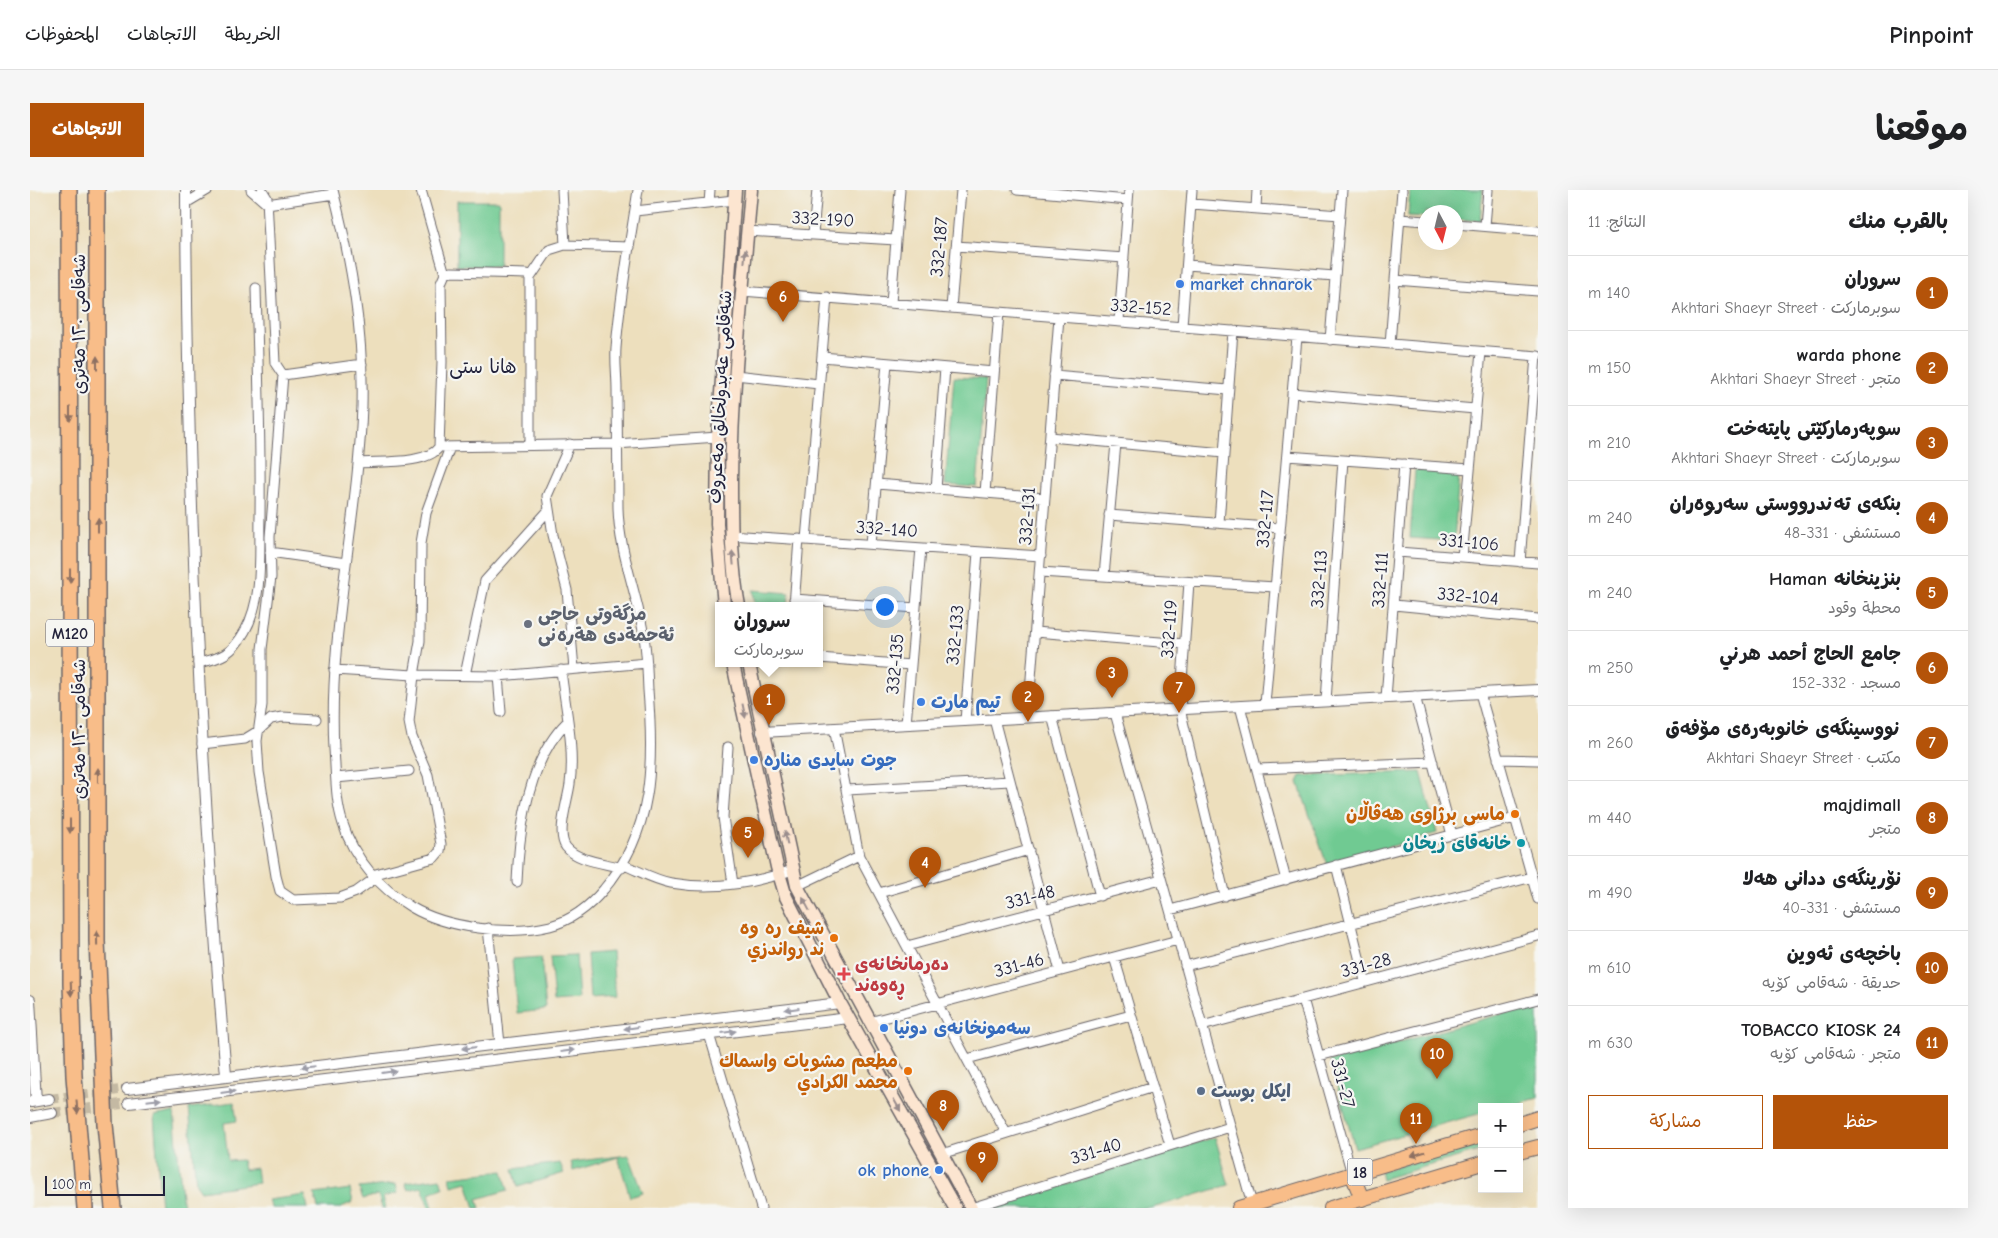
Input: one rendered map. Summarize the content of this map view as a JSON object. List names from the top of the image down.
{
  "streets": {
    "highway": ["شەقامی ١٢٠ مەتری", "M120", "18"],
    "main road": ["شەقامی عەبدولخالق مەعروف"],
    "street": [
      "332-190",
      "332-187",
      "332-152",
      "332-131",
      "332-117",
      "332-140",
      "331-106",
      "332-113",
      "332-111",
      "332-104",
      "332-119",
      "332-133",
      "332-135",
      "331-48",
      "331-46",
      "331-28",
      "331-27",
      "331-40"
    ]
  },
  "crossings": [
    ["332-190", "شەقامی عەبدولخالق مەعروف"],
    ["332-187", "332-152"],
    ["332-152", "شەقامی عەبدولخالق مەعروف"],
    ["332-152", "332-131"],
    ["332-152", "332-117"],
    ["شەقامی عەبدولخالق مەعروف", "332-140"],
    ["332-131", "332-140"],
    ["332-140", "332-133"],
    ["332-140", "332-135"],
    ["331-106", "332-111"],
    ["332-111", "332-104"],
    ["331-28", "331-27"],
    ["331-27", "18"]
  ],
  "districts": ["هانا ستى"],
  "places": {
    "other": [
      "market chnarok",
      "مزگةوتی حاجی ئةحمةدی هةرەنی",
      "تيم مارت",
      "جوت سايدى مناره",
      "ماسی برژاوی هەڤاڵان",
      "خانەقای زیخان",
      "شيف ره وه ند رواندزي",
      "سەمونخانەی دونیا",
      "مطعم مشويات واسماك محمد الكرادي",
      "ايكل بوست",
      "ok phone"
    ],
    "health": ["دەرمانخانەی ڕەوەند"]
  },
  "scale_bar": "100 m",
  "north": "bottom",
  "page": {
    "header": "Pinpoint",
    "nav": ["الخريطة", "الاتجاهات", "المحفوظات"],
    "title": "موقعنا",
    "buttons": [
      "الاتجاهات",
      ["حفظ", "مشاركة"]
    ],
    "heading": ["بالقرب منك", "النتائج: 11"],
    "list": [
      {
        "mark": "1",
        "name": "سروران",
        "note": "سوبرماركت · Akhtari Shaeyr Street",
        "value": "140 m"
      },
      {
        "mark": "2",
        "name": "warda phone",
        "note": "متجر · Akhtari Shaeyr Street",
        "value": "150 m"
      },
      {
        "mark": "3",
        "name": "سوپەرمارکێتی پایتەخت",
        "note": "سوبرماركت · Akhtari Shaeyr Street",
        "value": "210 m"
      },
      {
        "mark": "4",
        "name": "بنکەی تەندرووستی سەروەران",
        "note": "مستشفى · 331-48",
        "value": "240 m"
      },
      {
        "mark": "5",
        "name": "بنزینخانە Haman",
        "note": "محطة وقود",
        "value": "240 m"
      },
      {
        "mark": "6",
        "name": "جامع الحاج أحمد هرني",
        "note": "مسجد · 332-152",
        "value": "250 m"
      },
      {
        "mark": "7",
        "name": "نووسینگەی خانوبەرەی مۆفەق",
        "note": "مكتب · Akhtari Shaeyr Street",
        "value": "260 m"
      },
      {
        "mark": "8",
        "name": "majdimall",
        "note": "متجر",
        "value": "440 m"
      },
      {
        "mark": "9",
        "name": "نۆرینگەی ددانی هەلا",
        "note": "مستشفى · 331-40",
        "value": "490 m"
      },
      {
        "mark": "10",
        "name": "باخچەی ئەوین",
        "note": "حديقة · شەقامی کۆیە",
        "value": "610 m"
      },
      {
        "mark": "11",
        "name": "TOBACCO KIOSK 24",
        "note": "متجر · شەقامی کۆیە",
        "value": "630 m"
      }
    ],
    "pins": [
      "6",
      "3",
      "7",
      "2",
      "1",
      "5",
      "4",
      "10",
      "8",
      "11",
      "9"
    ],
    "popup": ["سروران", "سوبرماركت"],
    "map_buttons": ["+", "−"],
    "scale": "100 m"
  }
}
